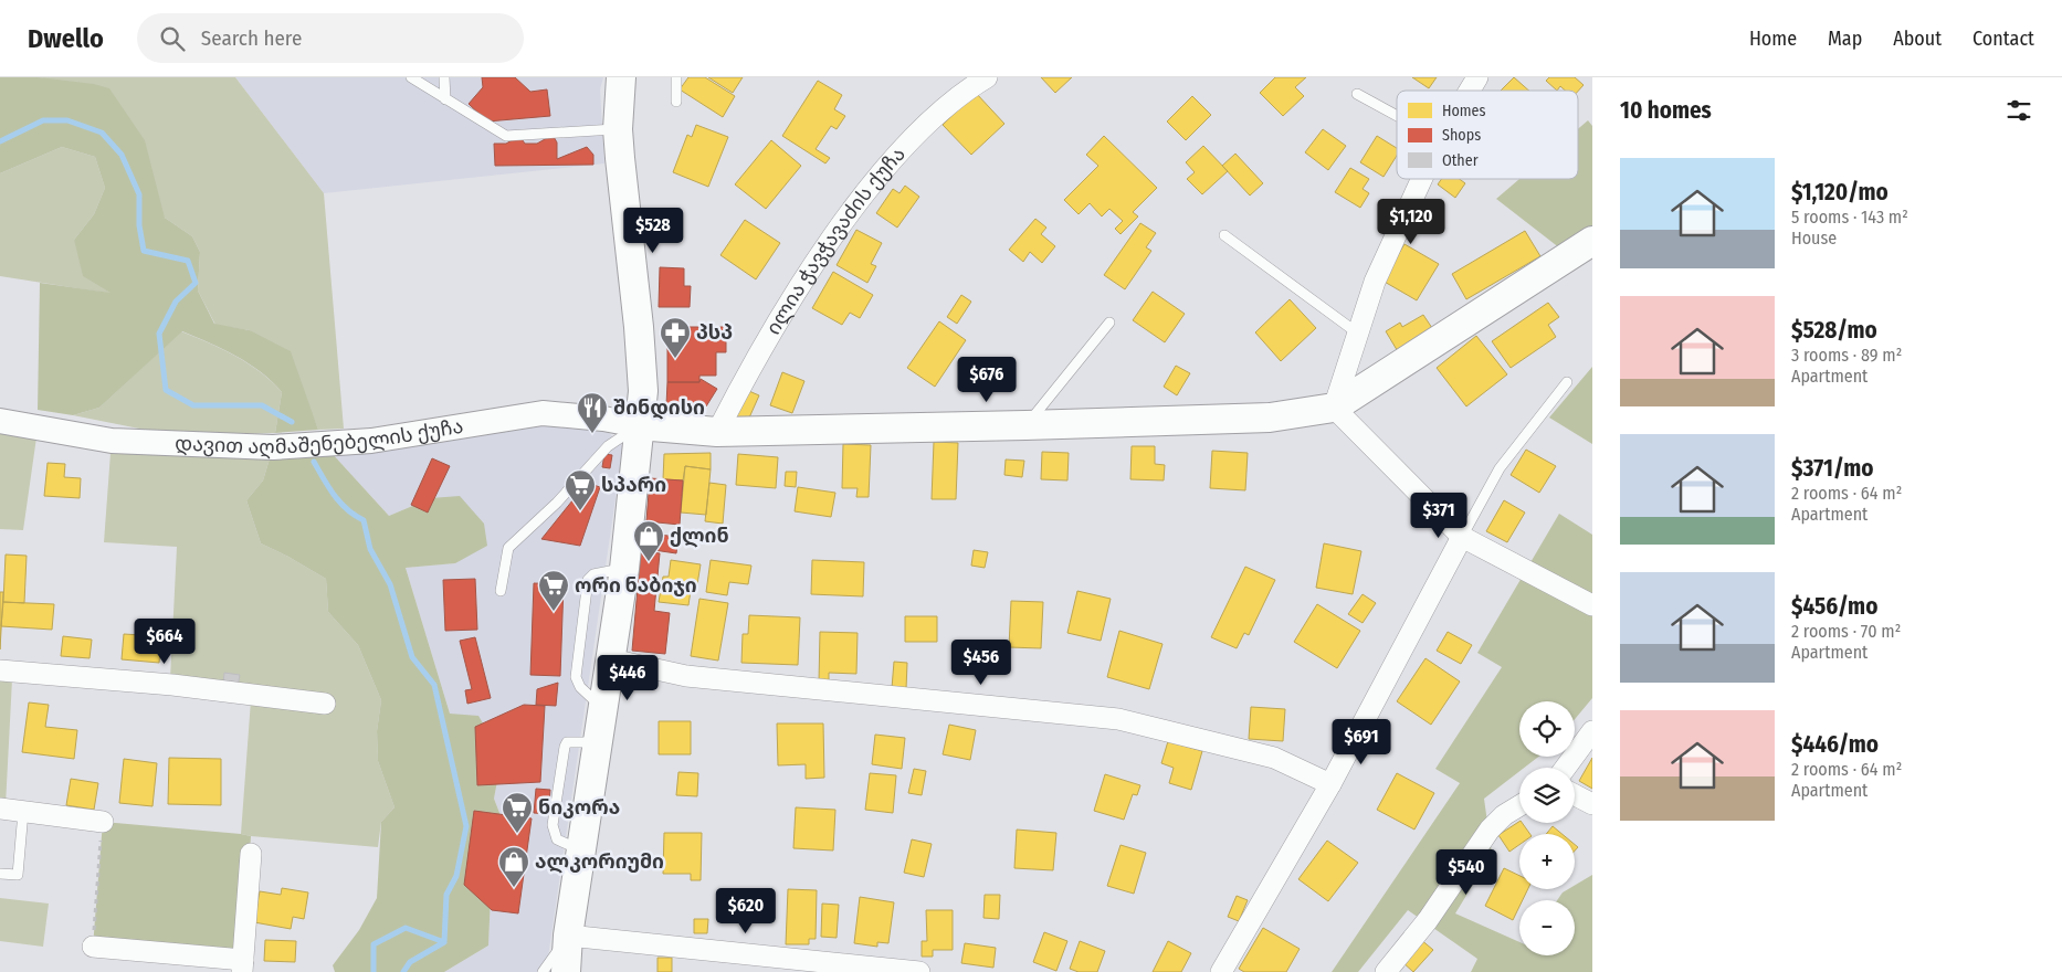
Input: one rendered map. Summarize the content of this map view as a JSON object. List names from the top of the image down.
{
  "streets": {
    "street": ["ილია ჭავჭავაძის ქუჩა", "დავით აღმაშენებელის ქუჩა"]
  },
  "places": {
    "pharmacy": ["პსპ"],
    "restaurant": ["შინდისი"],
    "supermarket": ["სპარი", "ორი ნაბიჯი", "ნიკორა"],
    "shop": ["ქლინ", "ალკორიუმი"]
  },
  "legend": ["Homes", "Shops", "Other"],
  "page": {
    "header": "Dwello",
    "search": "Search here",
    "nav": [
      "Home",
      "Map",
      "About",
      "Contact"
    ],
    "heading": "10 homes",
    "list": [
      {
        "name": "$1,120/mo",
        "note": "5 rooms · 143 m² · House"
      },
      {
        "name": "$528/mo",
        "note": "3 rooms · 89 m² · Apartment"
      },
      {
        "name": "$371/mo",
        "note": "2 rooms · 64 m² · Apartment"
      },
      {
        "name": "$456/mo",
        "note": "2 rooms · 70 m² · Apartment"
      },
      {
        "name": "$446/mo",
        "note": "2 rooms · 64 m² · Apartment"
      }
    ],
    "price": [
      "$1,120",
      "$528",
      "$676",
      "$371",
      "$664",
      "$456",
      "$446",
      "$691",
      "$540",
      "$620"
    ],
    "map_buttons": ["+", "−"]
  }
}
